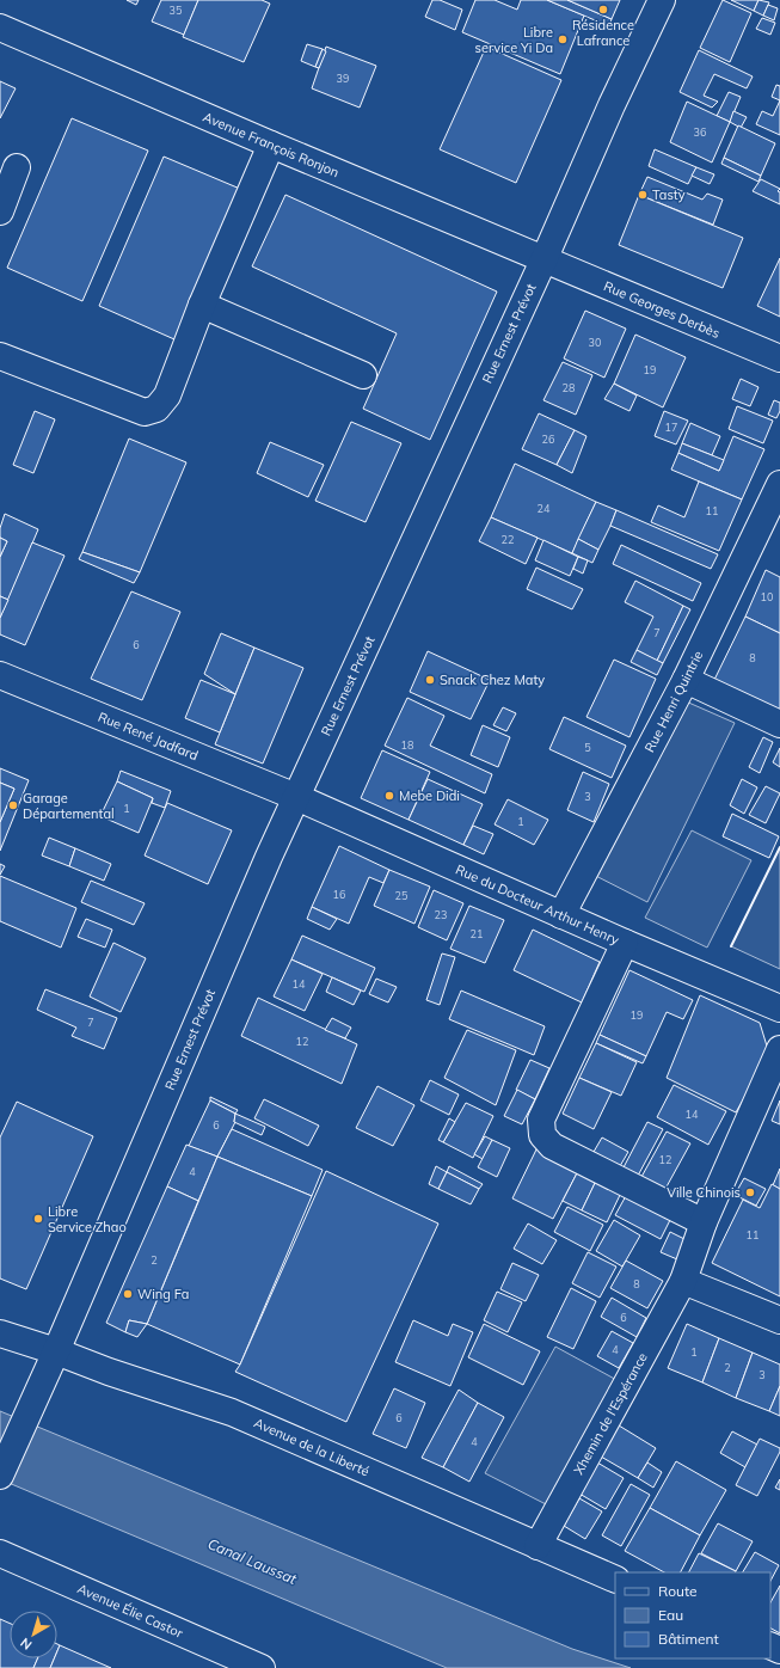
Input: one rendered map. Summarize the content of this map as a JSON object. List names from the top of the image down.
{
  "streets": {
    "street": [
      "Avenue François Ronjon",
      "Rue Georges Derbès",
      "Rue Ernest Prévot",
      "Rue Henri Quintrie",
      "Rue René Jadfard",
      "Rue du Docteur Arthur Henry",
      "Xhemin de l'Espérance",
      "Avenue de la Liberté",
      "Avenue Élie Castor"
    ]
  },
  "crossings": [
    ["Avenue François Ronjon", "Rue Georges Derbès"],
    ["Avenue François Ronjon", "Rue Ernest Prévot"],
    ["Rue Georges Derbès", "Rue Ernest Prévot"],
    ["Rue Ernest Prévot", "Rue René Jadfard"],
    ["Rue Ernest Prévot", "Rue du Docteur Arthur Henry"],
    ["Rue Ernest Prévot", "Avenue de la Liberté"],
    ["Rue Henri Quintrie", "Rue du Docteur Arthur Henry"],
    ["Rue René Jadfard", "Rue du Docteur Arthur Henry"],
    ["Xhemin de l'Espérance", "Avenue de la Liberté"]
  ],
  "water": ["Canal Laussat"],
  "places": [
    "Résidence Lafrance",
    "Libre service Yi Da",
    "Tasty",
    "Snack Chez Maty",
    "Mebe Didi",
    "Garage Départemental",
    "Ville Chinois",
    "Libre Service Zhao",
    "Wing Fa"
  ],
  "house_numbers": [
    "35",
    "39",
    "36",
    "30",
    "19",
    "28",
    "17",
    "26",
    "24",
    "11",
    "22",
    "10",
    "7",
    "6",
    "8",
    "18",
    "5",
    "3",
    "1",
    "1",
    "16",
    "25",
    "23",
    "21",
    "14",
    "19",
    "7",
    "12",
    "14",
    "6",
    "12",
    "4",
    "11",
    "2",
    "8",
    "6",
    "4",
    "1",
    "2",
    "3",
    "6",
    "4"
  ],
  "legend": ["Route", "Eau", "Bâtiment"],
  "north": "bottom left"
}
